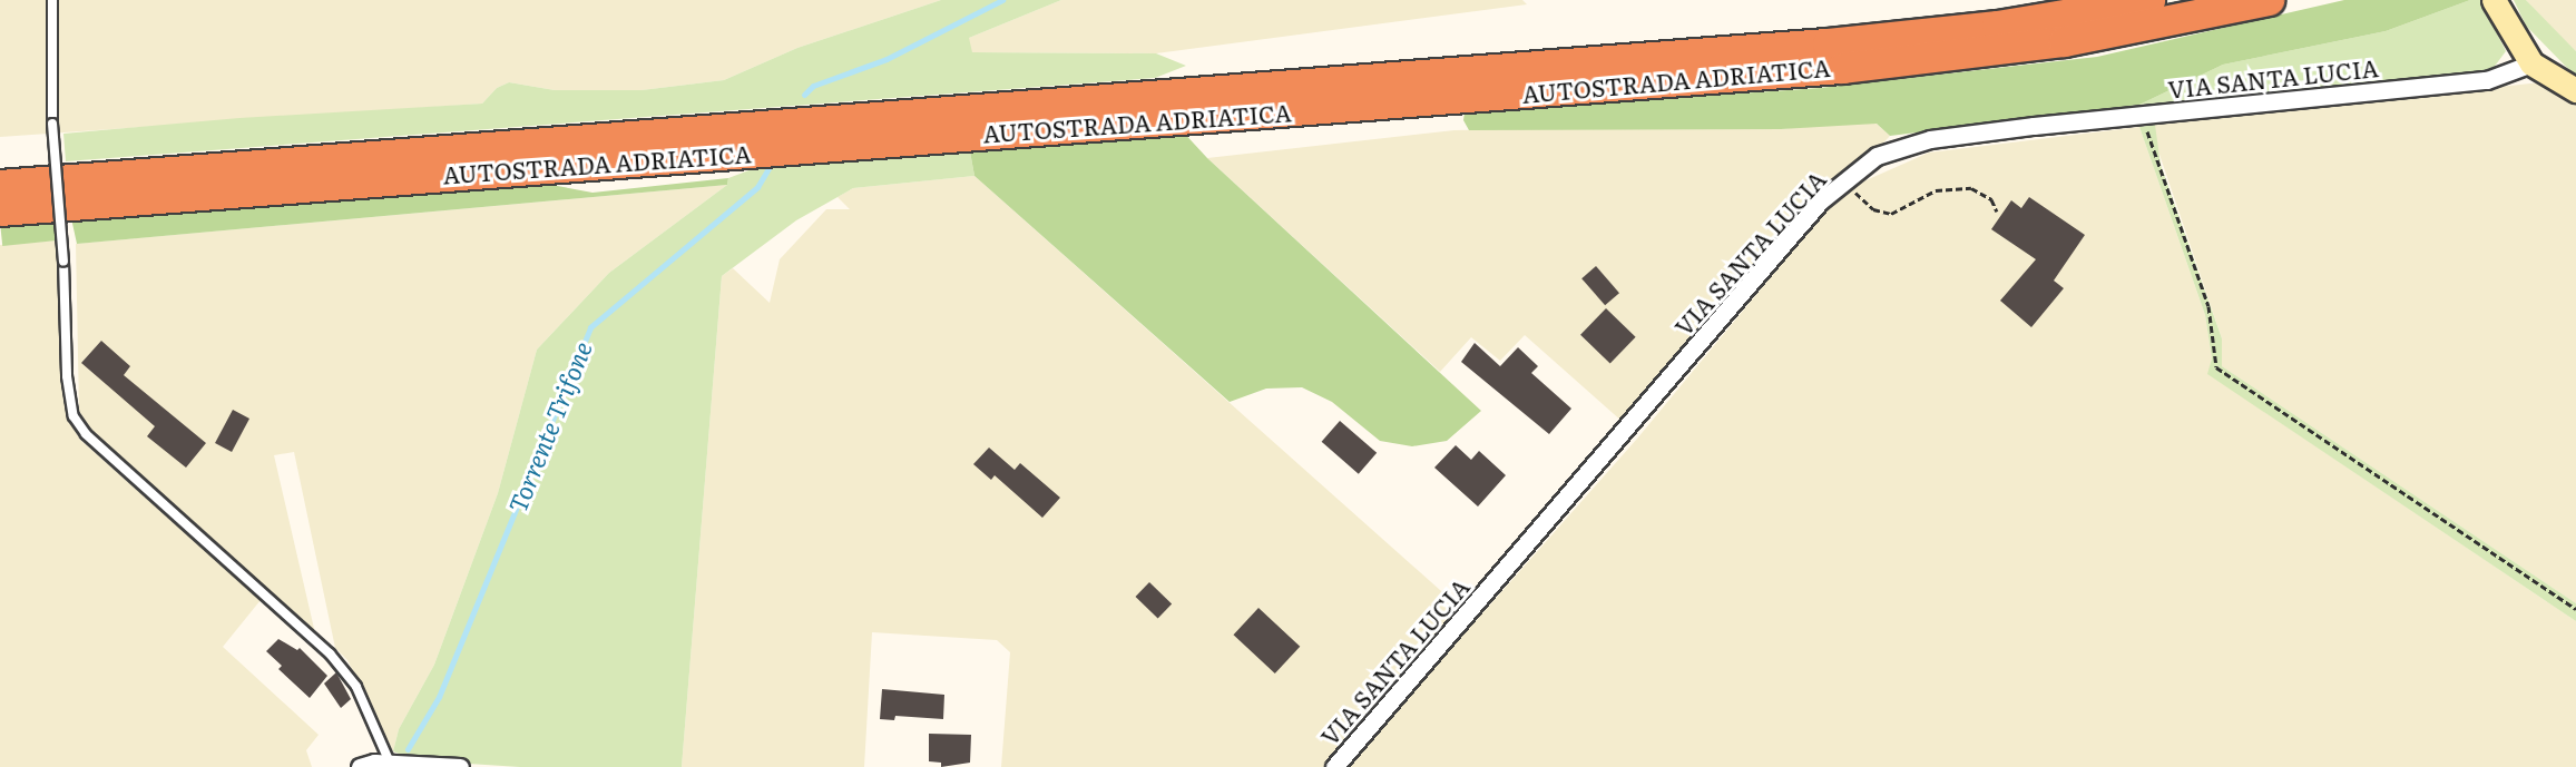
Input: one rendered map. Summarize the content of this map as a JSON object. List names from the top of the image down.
{
  "streets": {
    "highway": ["AUTOSTRADA ADRIATICA"],
    "street": ["VIA SANTA LUCIA"]
  },
  "water": ["Torrente Trifone"]
}
